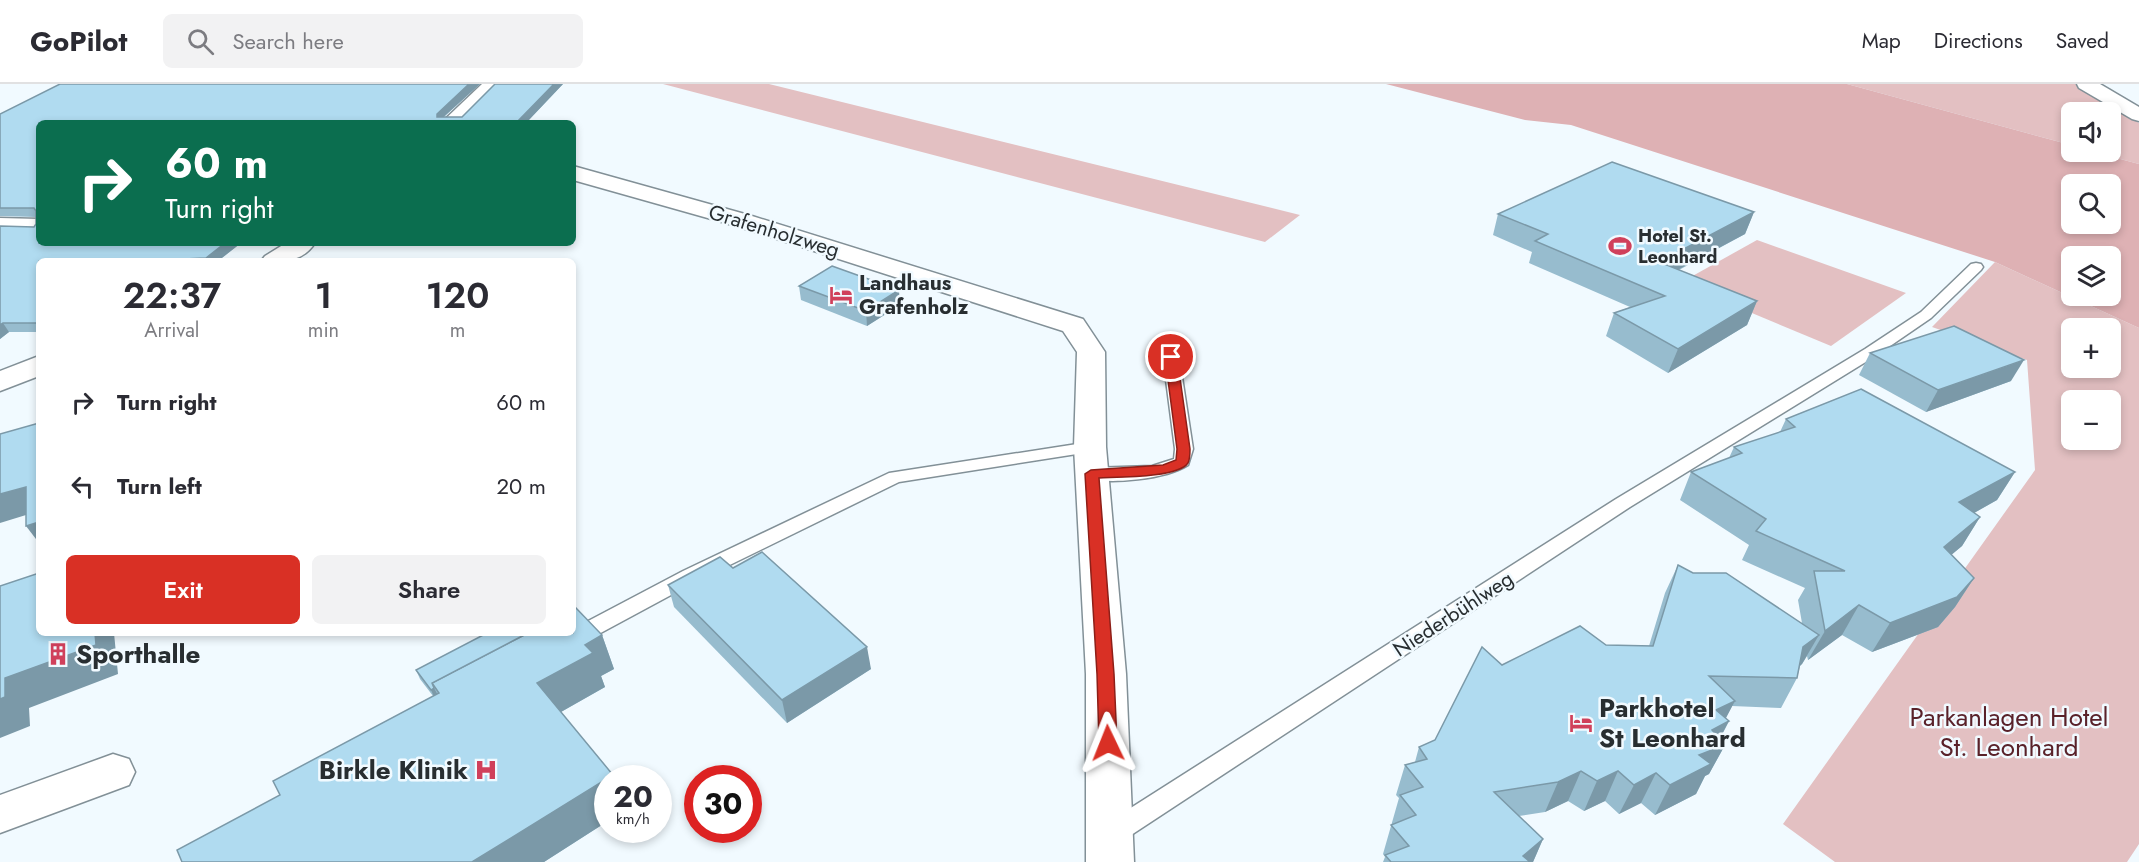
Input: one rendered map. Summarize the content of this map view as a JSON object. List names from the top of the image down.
{
  "streets": {
    "street": ["Grafenholzweg"],
    "lane": ["Niederbühlweg"]
  },
  "crossings": [
    ["Grafenholzweg", "Niederbühlweg"]
  ],
  "parks": ["Parkanlagen Hotel St. Leonhard"],
  "places": {
    "sports": ["Hotel St. Leonhard"],
    "hotel": ["Landhaus Grafenholz", "Parkhotel St Leonhard"],
    "building": ["Sporthalle"],
    "hospital": ["Birkle Klinik"]
  },
  "page": {
    "header": "GoPilot",
    "search": "Search here",
    "nav": ["Map", "Directions", "Saved"],
    "map_buttons": ["+", "−"],
    "turn": ["60 m", "Turn right"],
    "eta": [
      "22:37",
      "Arrival",
      "1",
      "min",
      "120",
      "m"
    ],
    "list": [
      {
        "name": "Turn right",
        "value": "60 m"
      },
      {
        "name": "Turn left",
        "value": "20 m"
      }
    ],
    "buttons": ["Exit", "Share"],
    "speed": "20 km/h",
    "limit": "30"
  }
}
